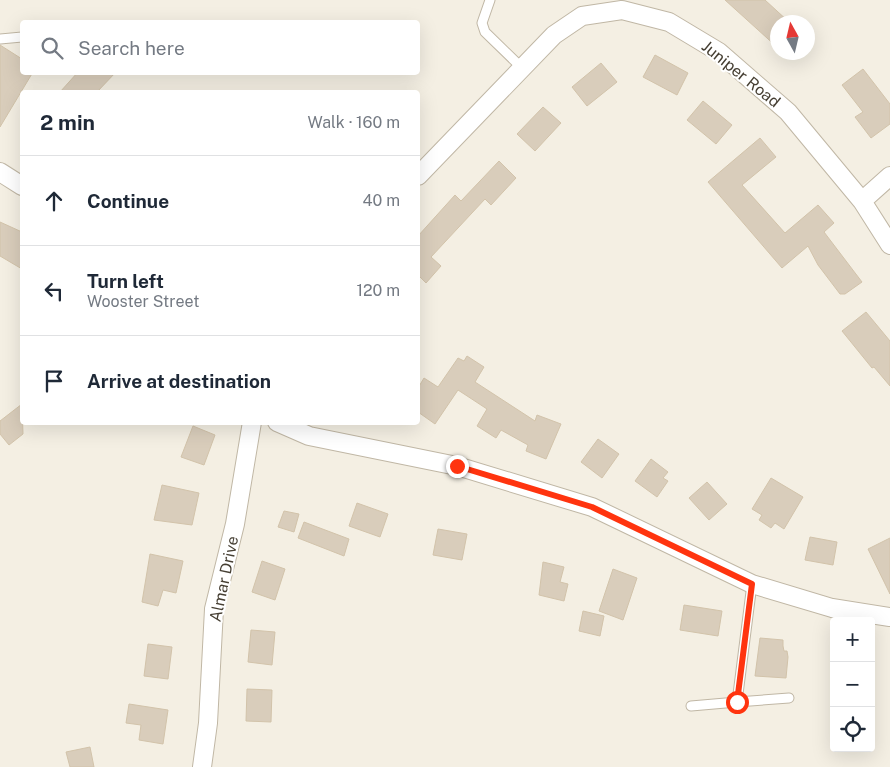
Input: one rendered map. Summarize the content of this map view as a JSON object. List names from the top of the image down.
{
  "streets": {
    "street": ["Juniper Road", "Almar Drive"]
  },
  "north": "top",
  "page": {
    "search": "Search here",
    "heading": ["2 min", "Walk · 160 m"],
    "list": [
      ["Continue", "40 m"],
      ["Turn left", "Wooster Street", "120 m"],
      "Arrive at destination"
    ],
    "map_buttons": ["+", "−"]
  }
}
